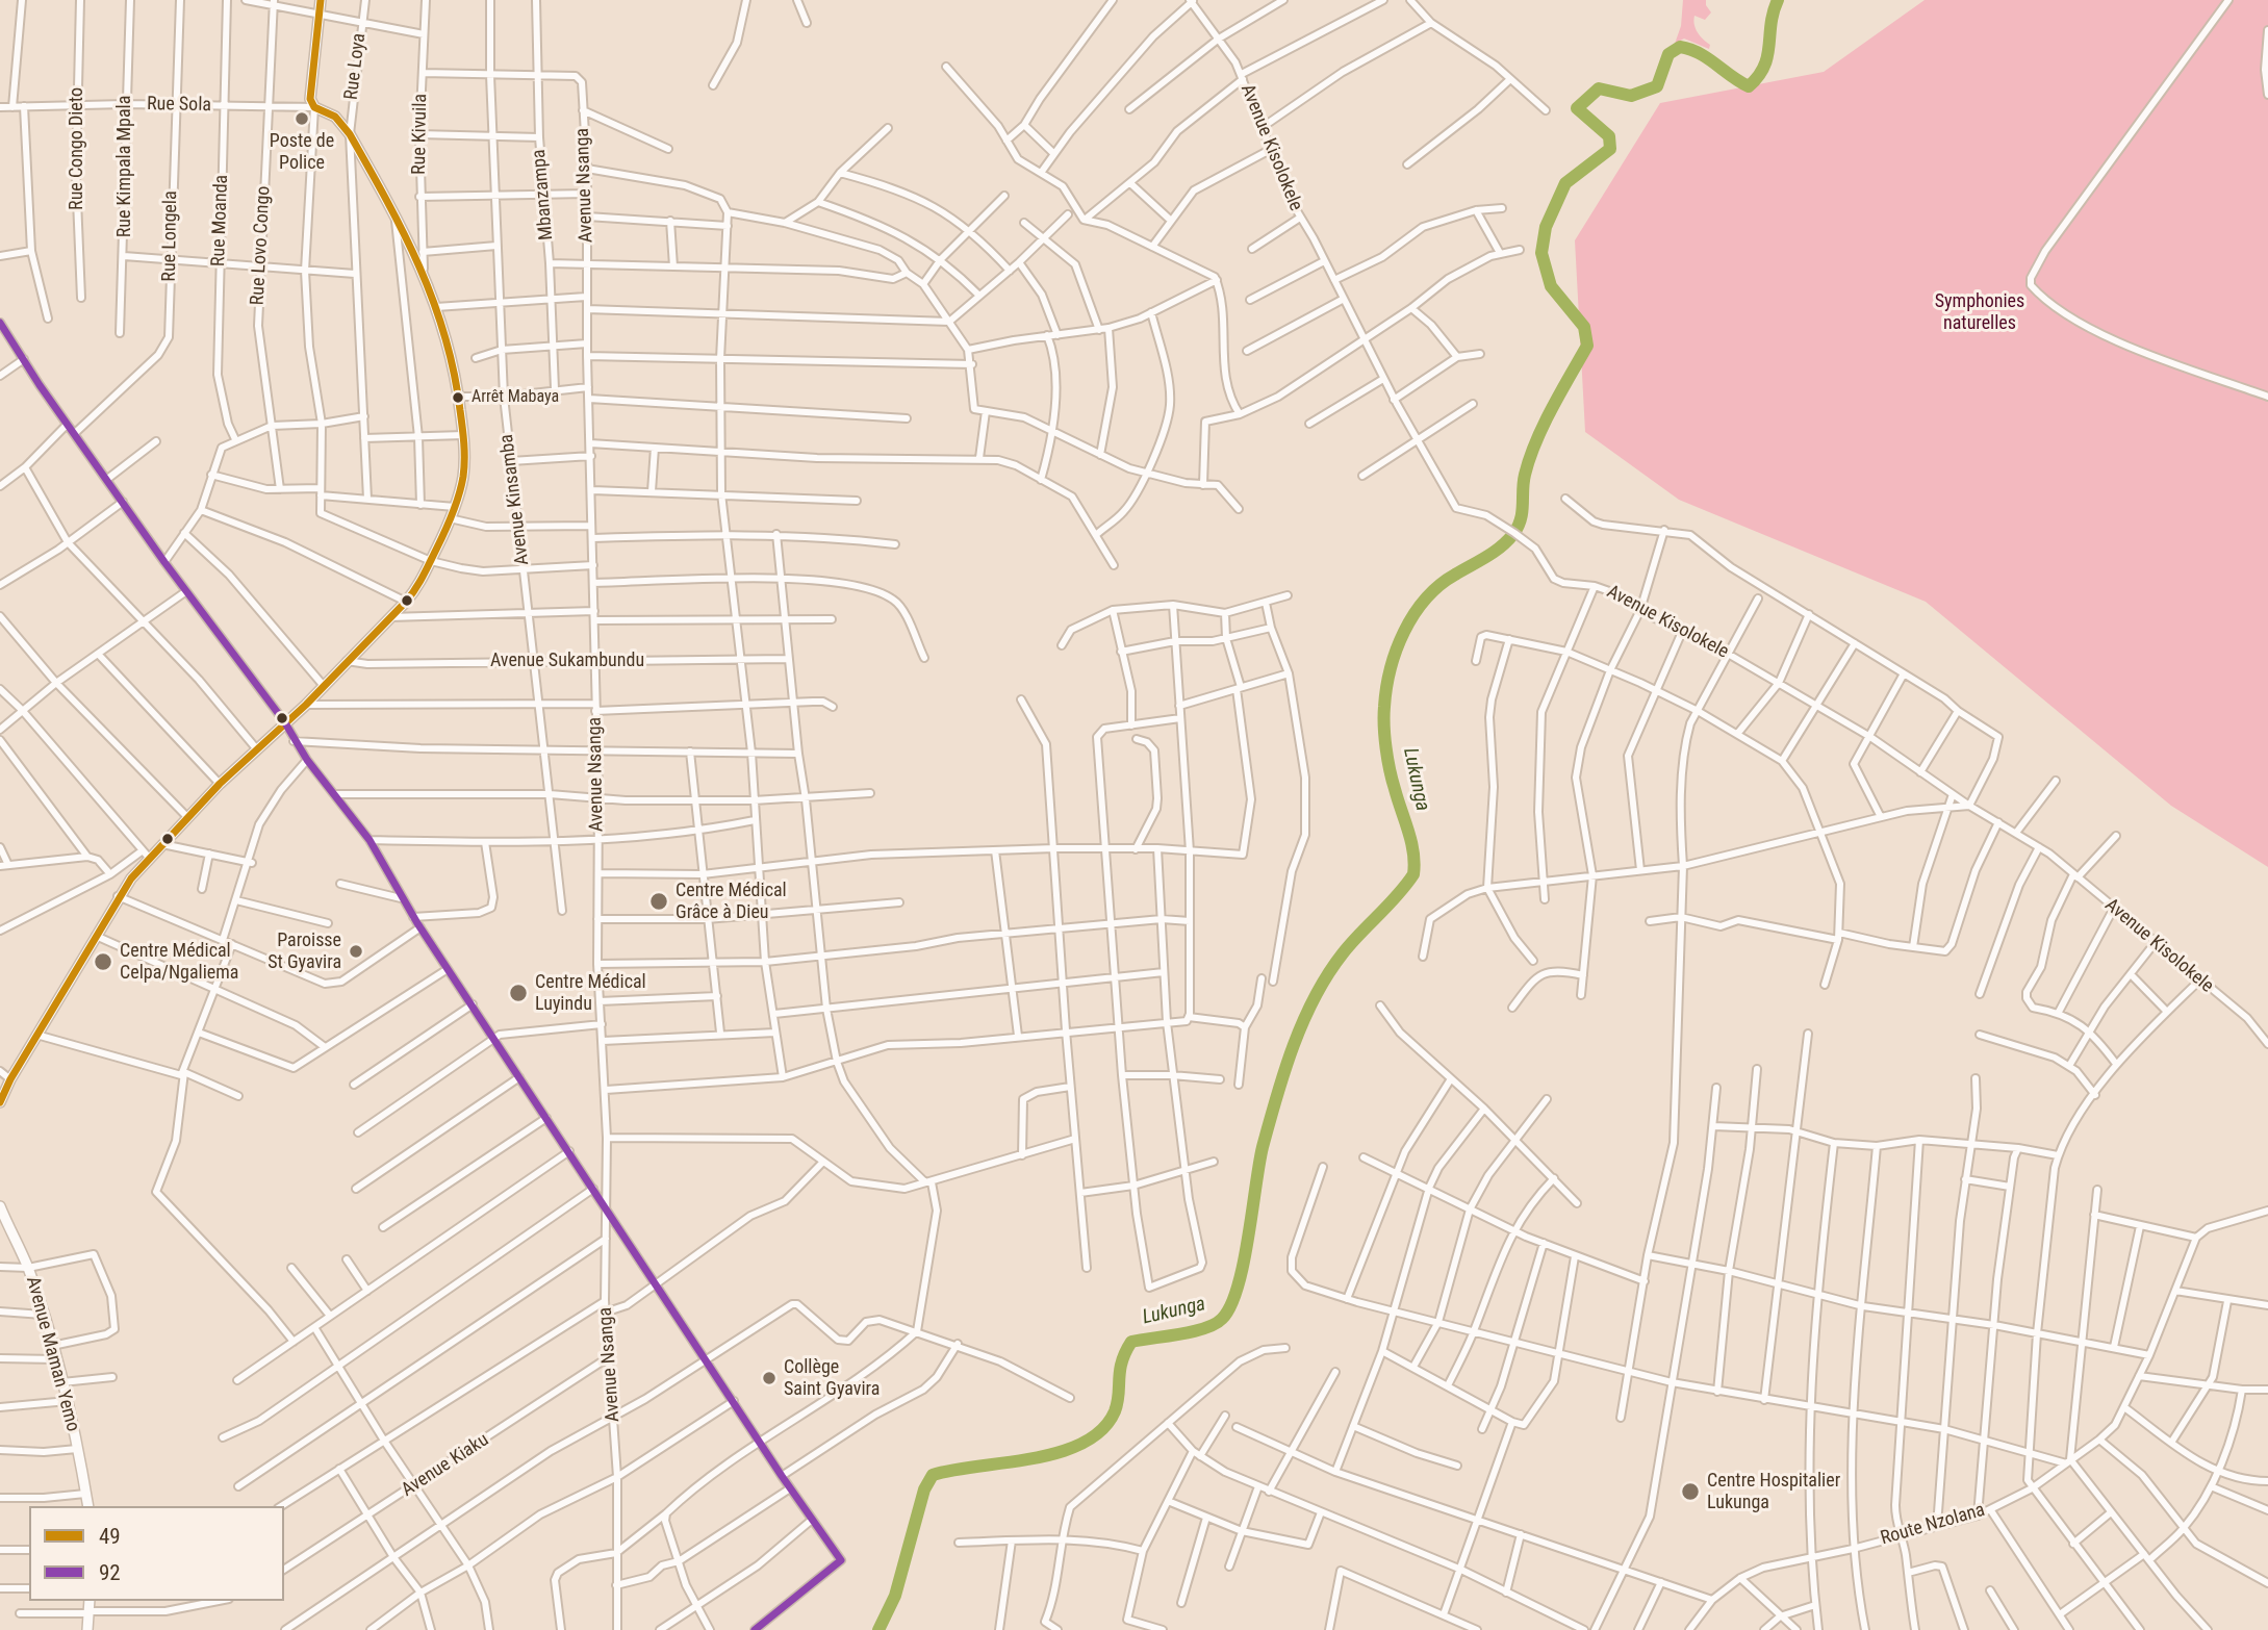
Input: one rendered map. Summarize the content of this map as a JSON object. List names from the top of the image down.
{
  "streets": {
    "street": [
      "Rue Loya",
      "Rue Sola",
      "Rue Kivuila",
      "Avenue Kisolokele",
      "Rue Congo Dieto",
      "Rue Kimpala Mpala",
      "Avenue Nsanga",
      "Mbanzampa",
      "Rue Moanda",
      "Rue Longela",
      "Rue Lovo Congo",
      "Avenue Kinsamba",
      "Avenue Sukambundu",
      "Avenue Maman Yemo",
      "Avenue Kiaku",
      "Route Nzolana"
    ]
  },
  "crossings": [
    ["Rue Sola", "Rue Congo Dieto"],
    ["Rue Sola", "Rue Kimpala Mpala"],
    ["Rue Sola", "Rue Moanda"],
    ["Rue Sola", "Rue Longela"],
    ["Rue Sola", "Rue Lovo Congo"],
    ["Rue Kivuila", "Avenue Nsanga"],
    ["Avenue Nsanga", "Mbanzampa"],
    ["Avenue Nsanga", "Avenue Kinsamba"],
    ["Avenue Nsanga", "Avenue Sukambundu"],
    ["Avenue Nsanga", "Avenue Kiaku"],
    ["Avenue Kinsamba", "Avenue Sukambundu"]
  ],
  "water": ["Lukunga"],
  "parks": ["Symphonies naturelles"],
  "places": [
    "Poste de Police",
    "Arrêt Mabaya",
    "Centre Médical Grâce à Dieu",
    "Paroisse St Gyavira",
    "Centre Médical Celpa/Ngaliema",
    "Centre Médical Luyindu",
    "Collège Saint Gyavira",
    "Centre Hospitalier Lukunga"
  ],
  "lines": ["transit line 49", "transit line 92"],
  "legend": ["49", "92"]
}
